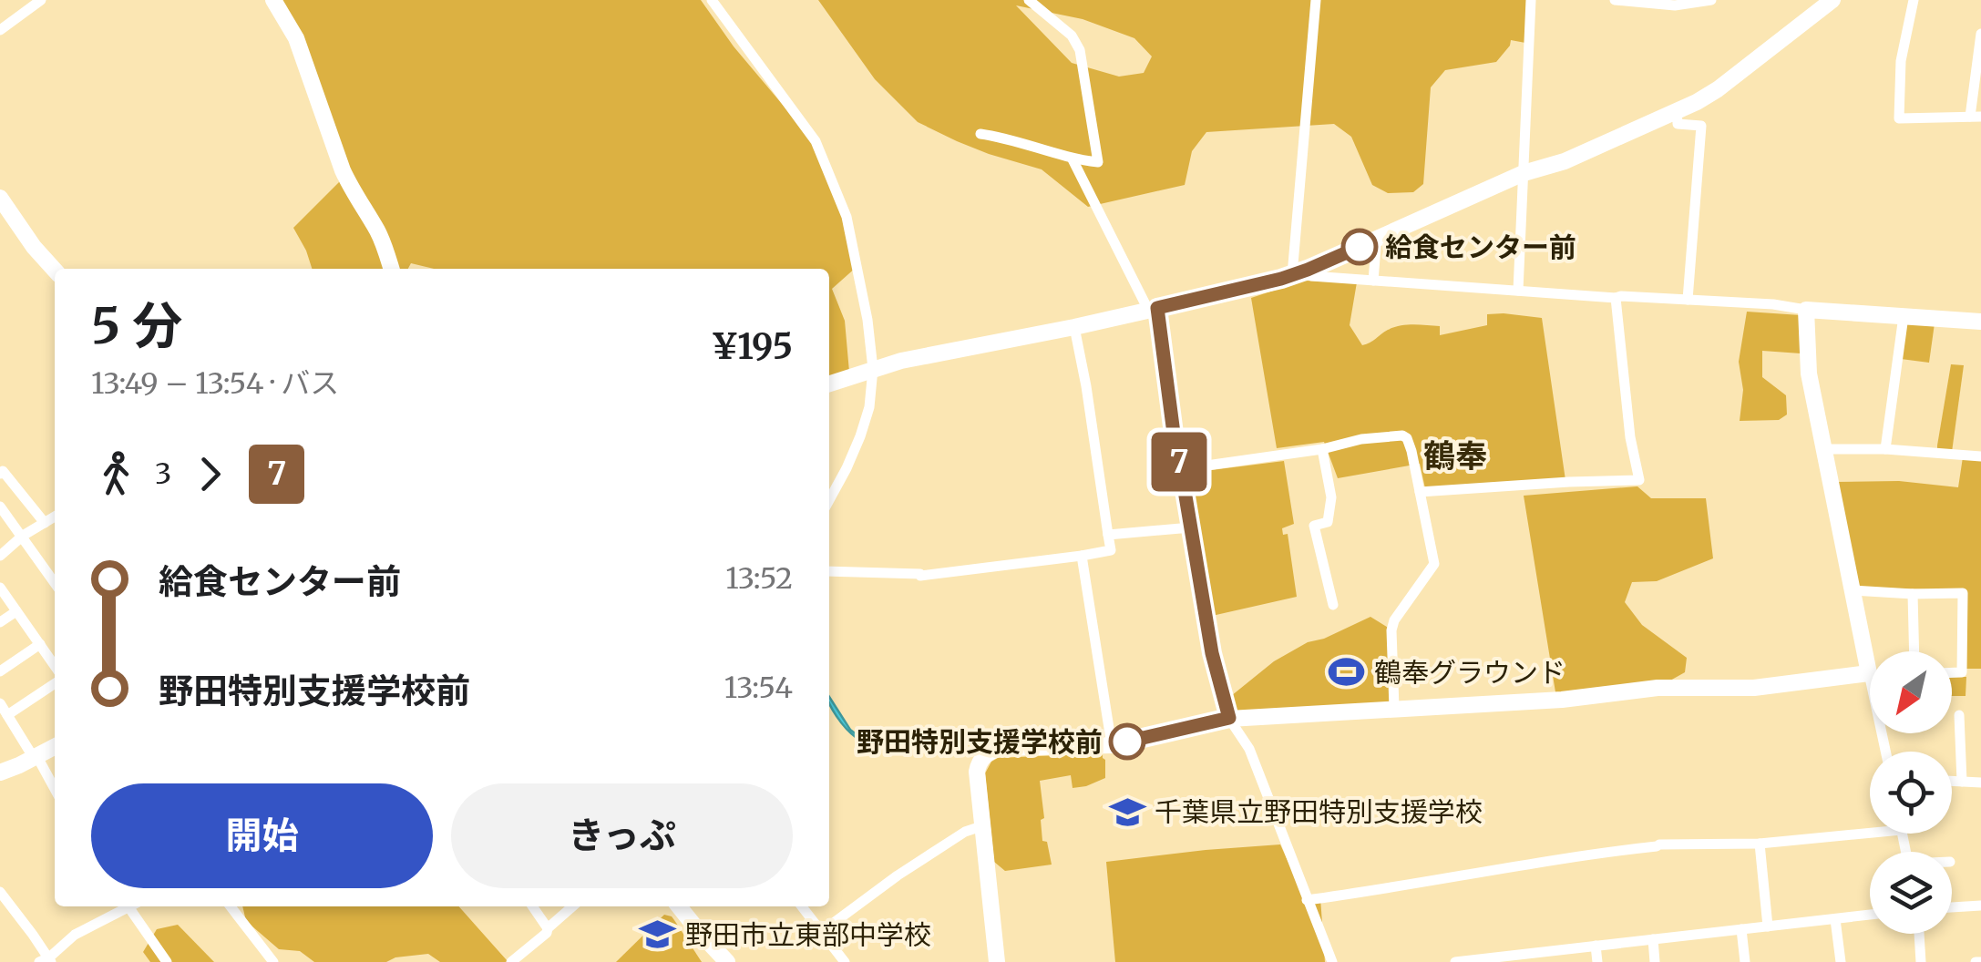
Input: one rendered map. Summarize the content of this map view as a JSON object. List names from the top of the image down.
{
  "districts": ["鶴奉"],
  "places": {
    "other": ["給食センター前", "野田特別支援学校前"],
    "sports": ["鶴奉グラウンド"],
    "school or university": ["千葉県立野田特別支援学校", "野田市立東部中学校"]
  },
  "lines": ["bus line 7"],
  "north": "bottom left",
  "page": {
    "on_map": "7",
    "heading": ["5 分", "13:49 – 13:54 · バス", "¥195"],
    "legs": ["3", "7"],
    "list": [
      {
        "name": "給食センター前",
        "value": "13:52"
      },
      {
        "name": "野田特別支援学校前",
        "value": "13:54"
      }
    ],
    "buttons": ["開始", "きっぷ"]
  }
}
